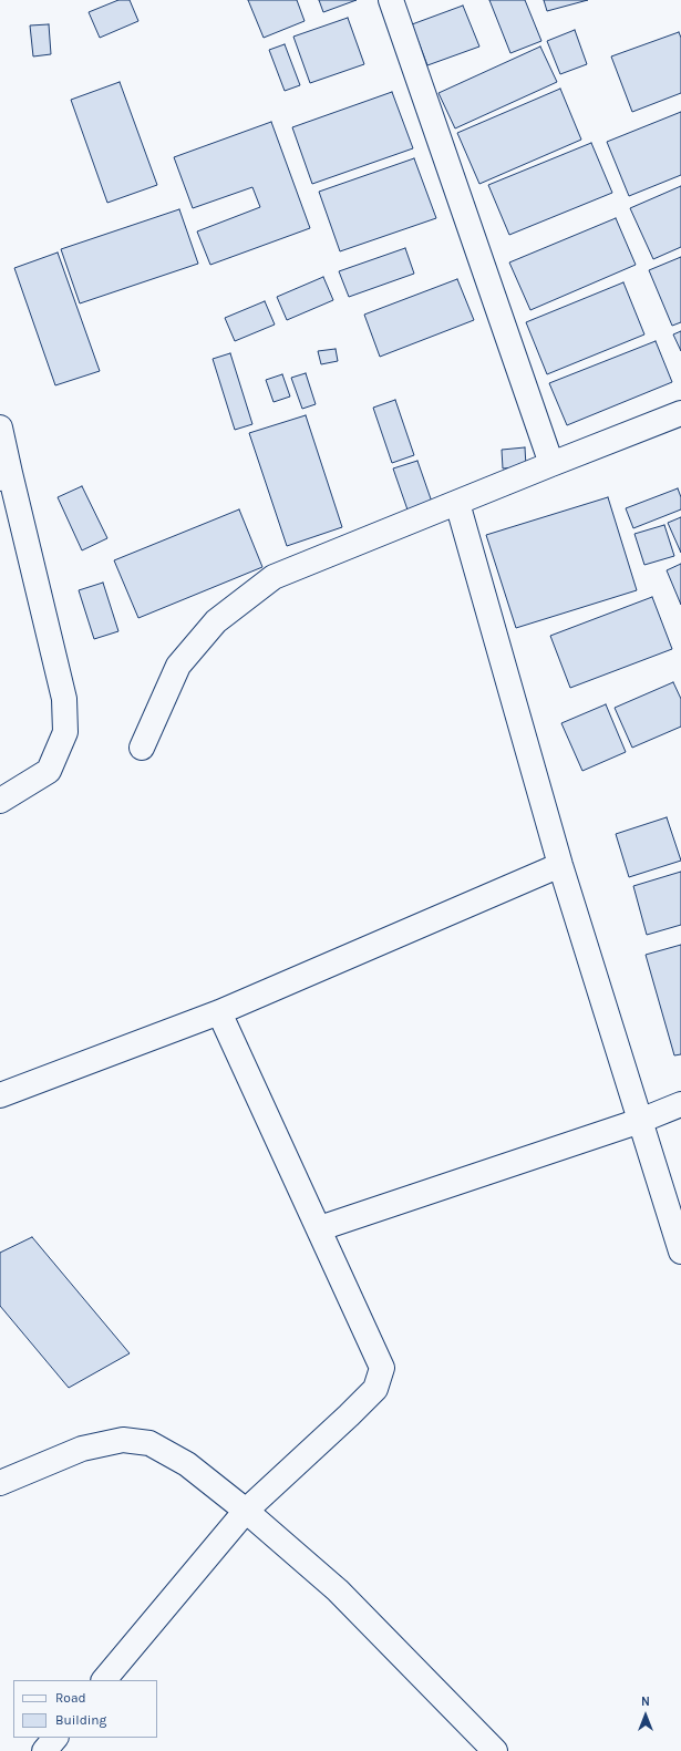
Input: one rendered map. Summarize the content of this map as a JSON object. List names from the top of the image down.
{
  "legend": ["Road", "Building"],
  "north": "top"
}
